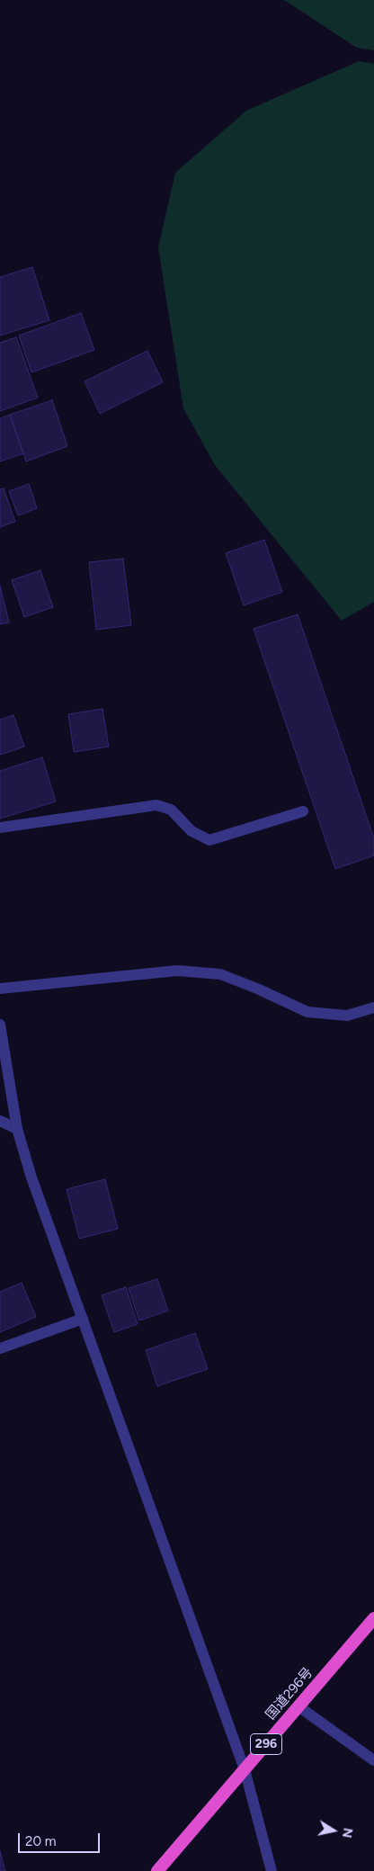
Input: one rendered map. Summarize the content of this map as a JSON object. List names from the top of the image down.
{
  "streets": {
    "highway": ["国道296号", "296"]
  },
  "scale_bar": "20 m",
  "north": "right"
}
